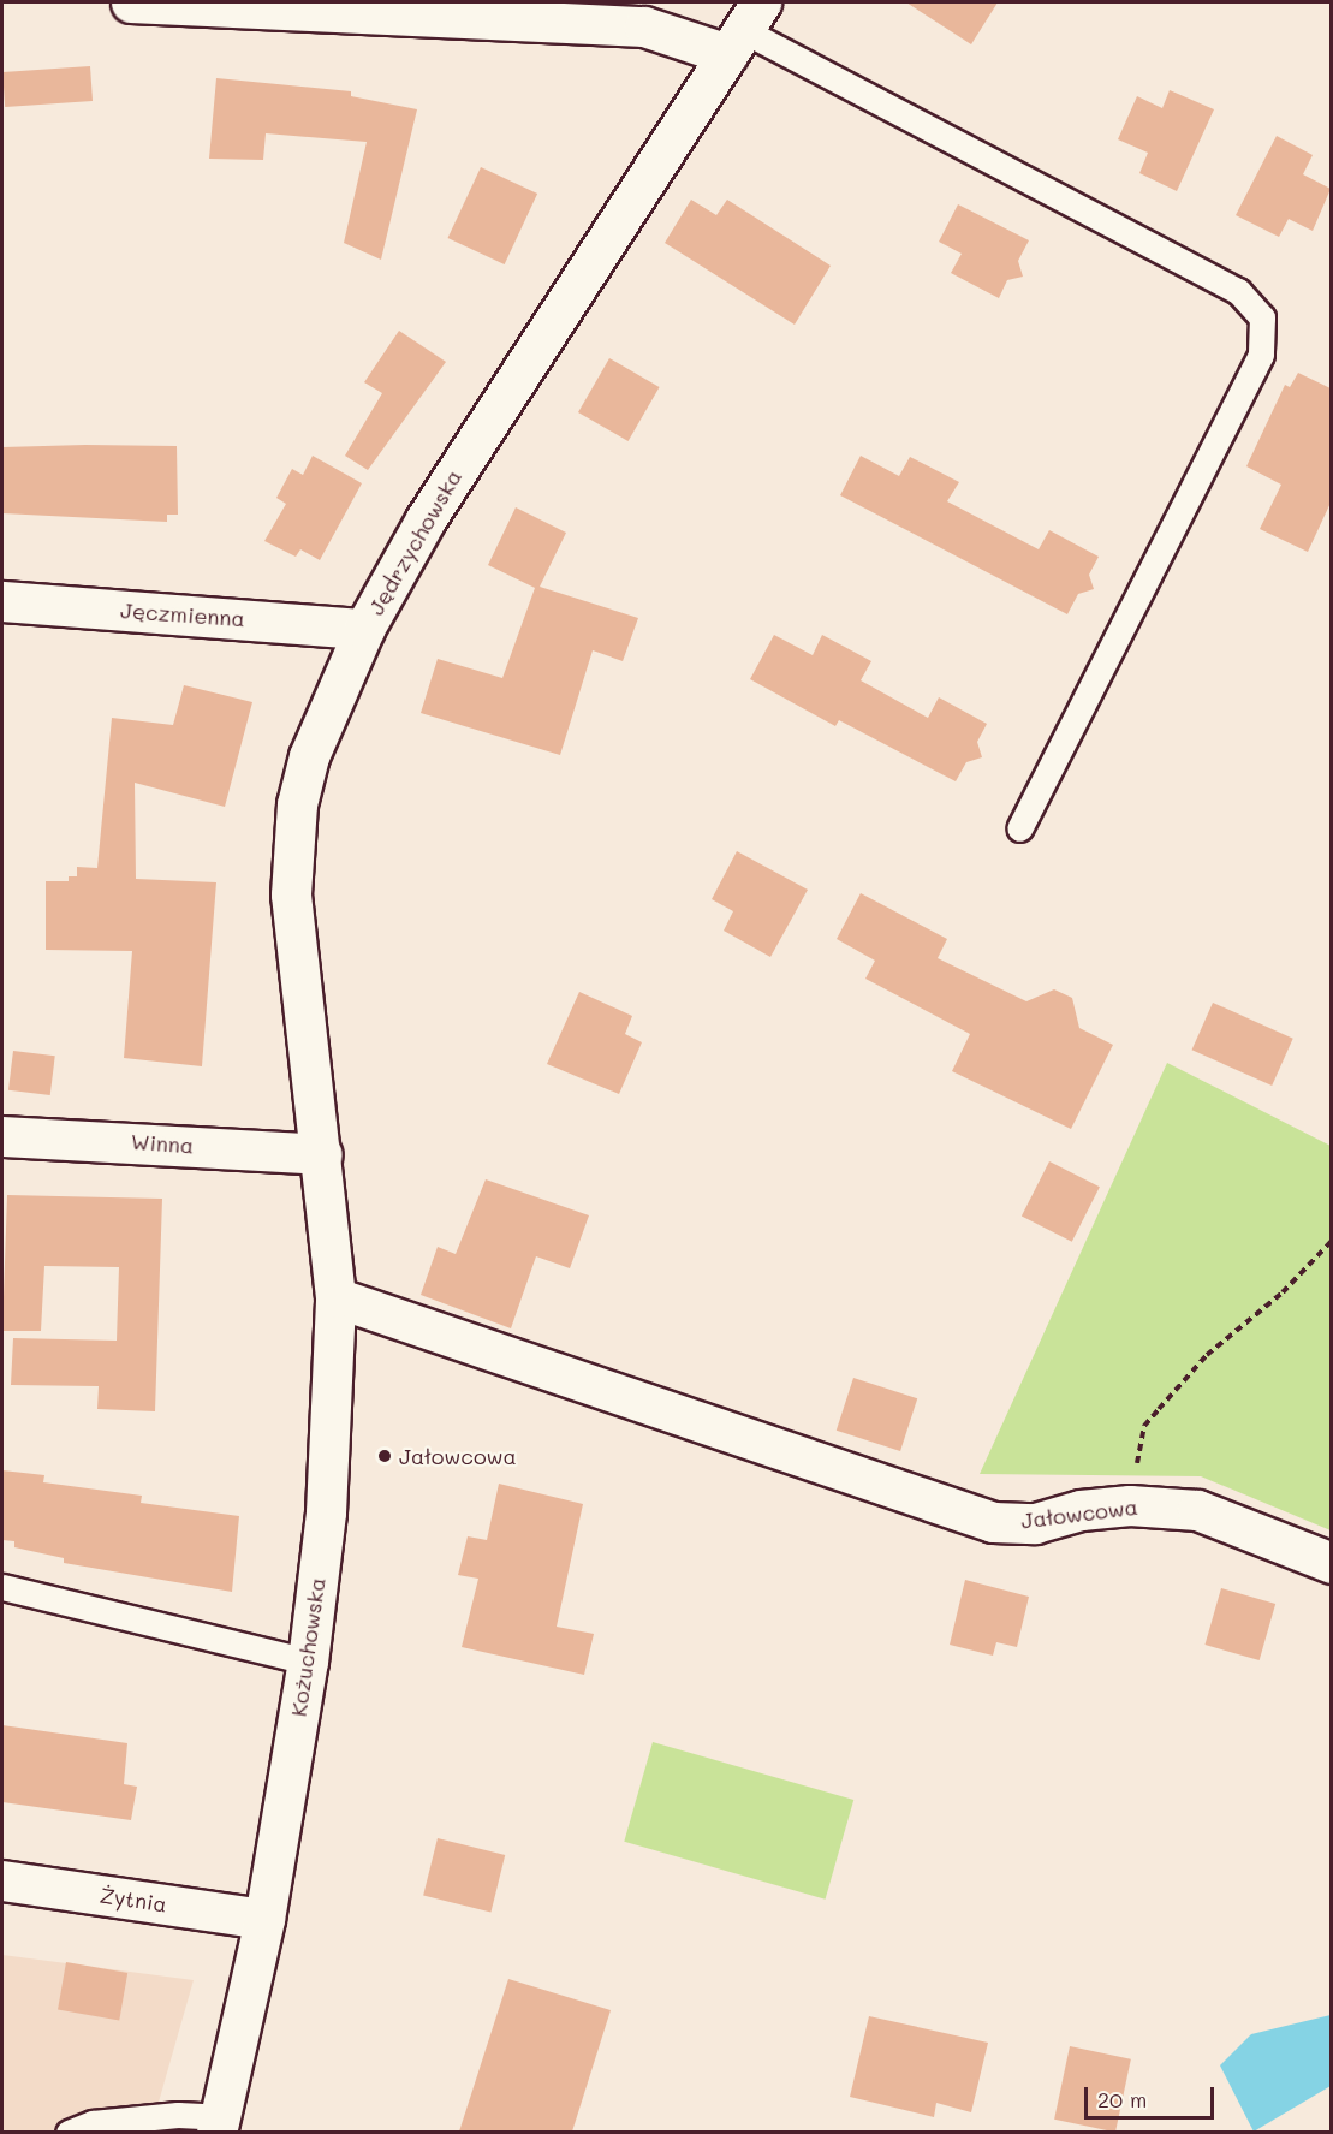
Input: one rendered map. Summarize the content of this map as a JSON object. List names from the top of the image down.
{
  "streets": {
    "street": [
      "Jędrzychowska",
      "Jęczmienna",
      "Winna",
      "Jałowcowa",
      "Kożuchowska",
      "Żytnia"
    ]
  },
  "crossings": [
    ["Jędrzychowska", "Jęczmienna"],
    ["Jędrzychowska", "Winna"],
    ["Jędrzychowska", "Kożuchowska"],
    ["Winna", "Kożuchowska"],
    ["Jałowcowa", "Kożuchowska"],
    ["Kożuchowska", "Żytnia"]
  ],
  "places": ["Jałowcowa"],
  "scale_bar": "20 m"
}
